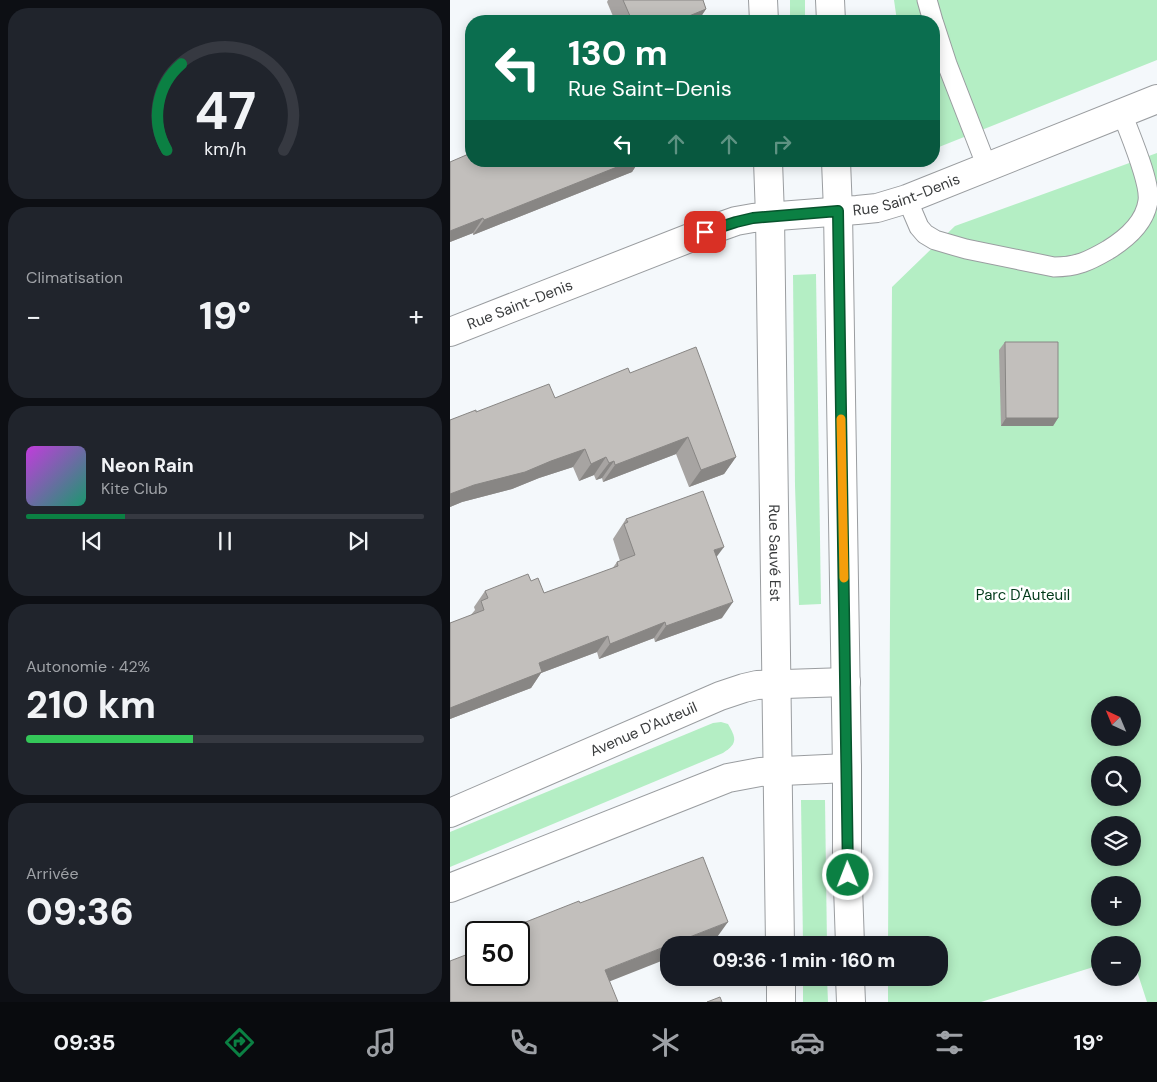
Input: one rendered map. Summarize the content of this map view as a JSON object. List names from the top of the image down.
{
  "streets": {
    "main road": ["Rue Saint-Denis", "Rue Sauvé Est", "Avenue D'Auteuil"]
  },
  "crossings": [
    ["Rue Saint-Denis", "Rue Sauvé Est"],
    ["Rue Sauvé Est", "Avenue D'Auteuil"]
  ],
  "parks": ["Parc D'Auteuil"],
  "north": "top left",
  "page": {
    "turn": ["130 m", "Rue Saint-Denis"],
    "tile": [
      "Climatisation",
      ["Autonomie · 42%", "210 km"],
      ["Arrivée", "09:36"]
    ],
    "heat": ["−", "19°", "+"],
    "song": ["Neon Rain", "Kite Club"],
    "map_buttons": ["+", "−"],
    "limit": "50",
    "trip": "09:36 · 1 min · 160 m",
    "tabs": ["09:35", "19°"],
    "gauge": ["47", "km/h"]
  }
}
